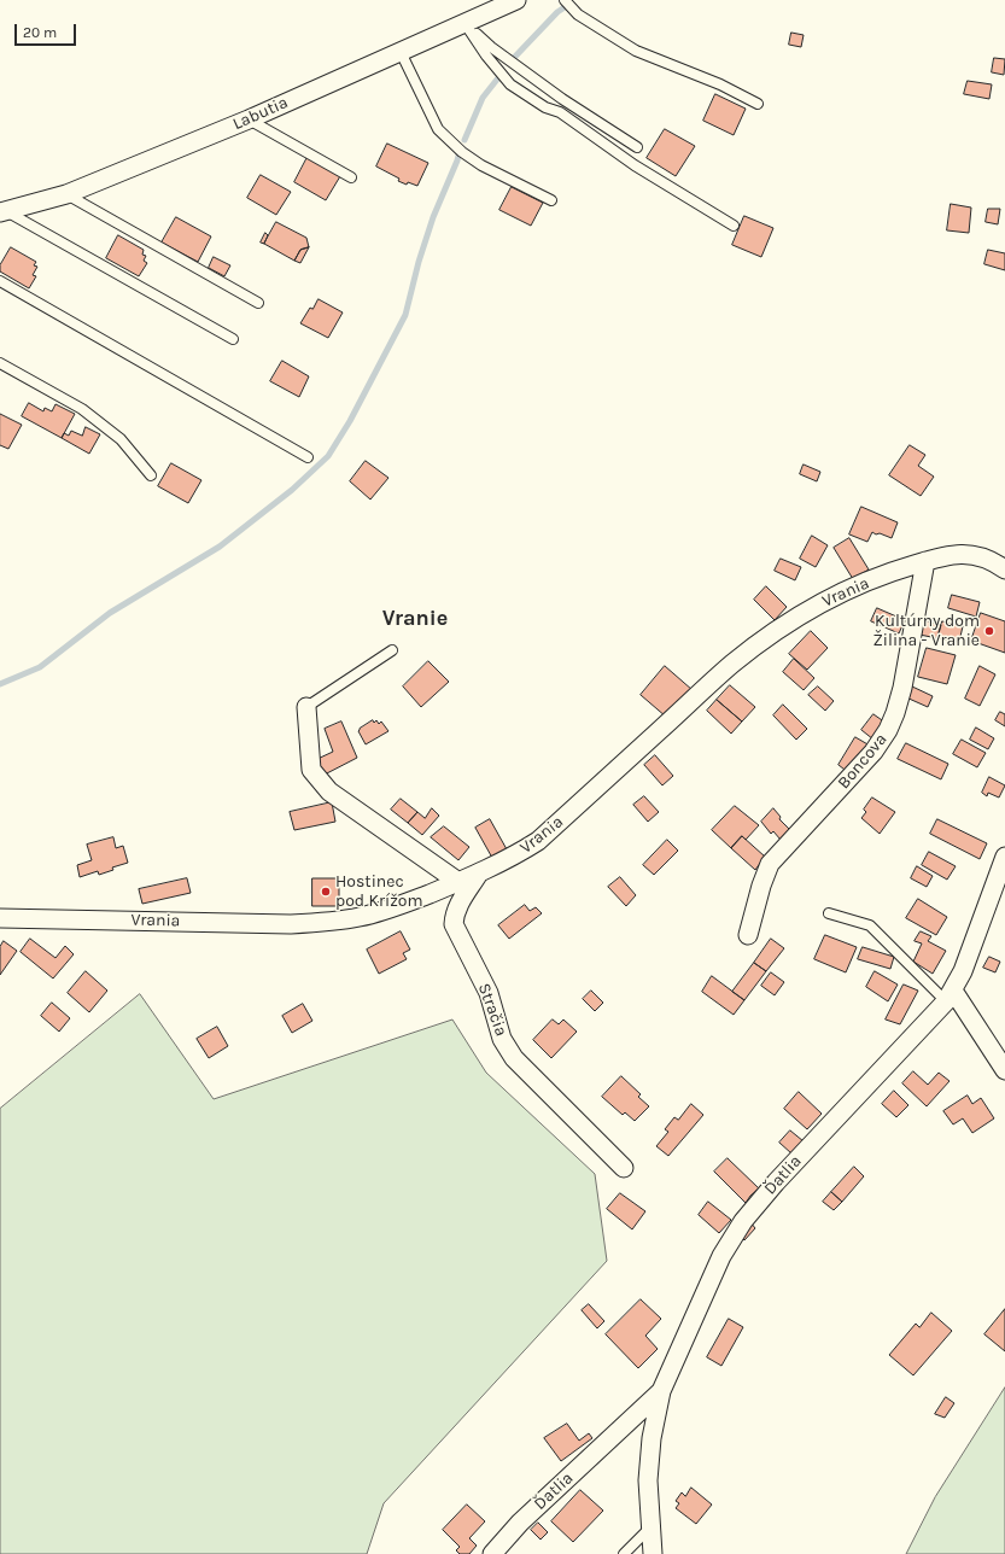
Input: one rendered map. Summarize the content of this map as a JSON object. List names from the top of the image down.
{
  "streets": {
    "street": [
      "Labutia",
      "Vrania",
      "Boncova",
      "Stračia",
      "Ďatlia"
    ]
  },
  "crossings": [
    ["Vrania", "Boncova"],
    ["Vrania", "Stračia"]
  ],
  "districts": ["Vranie"],
  "places": ["Kultúrny dom Žilina - Vranie", "Hostinec pod Krížom"],
  "scale_bar": "20 m"
}
